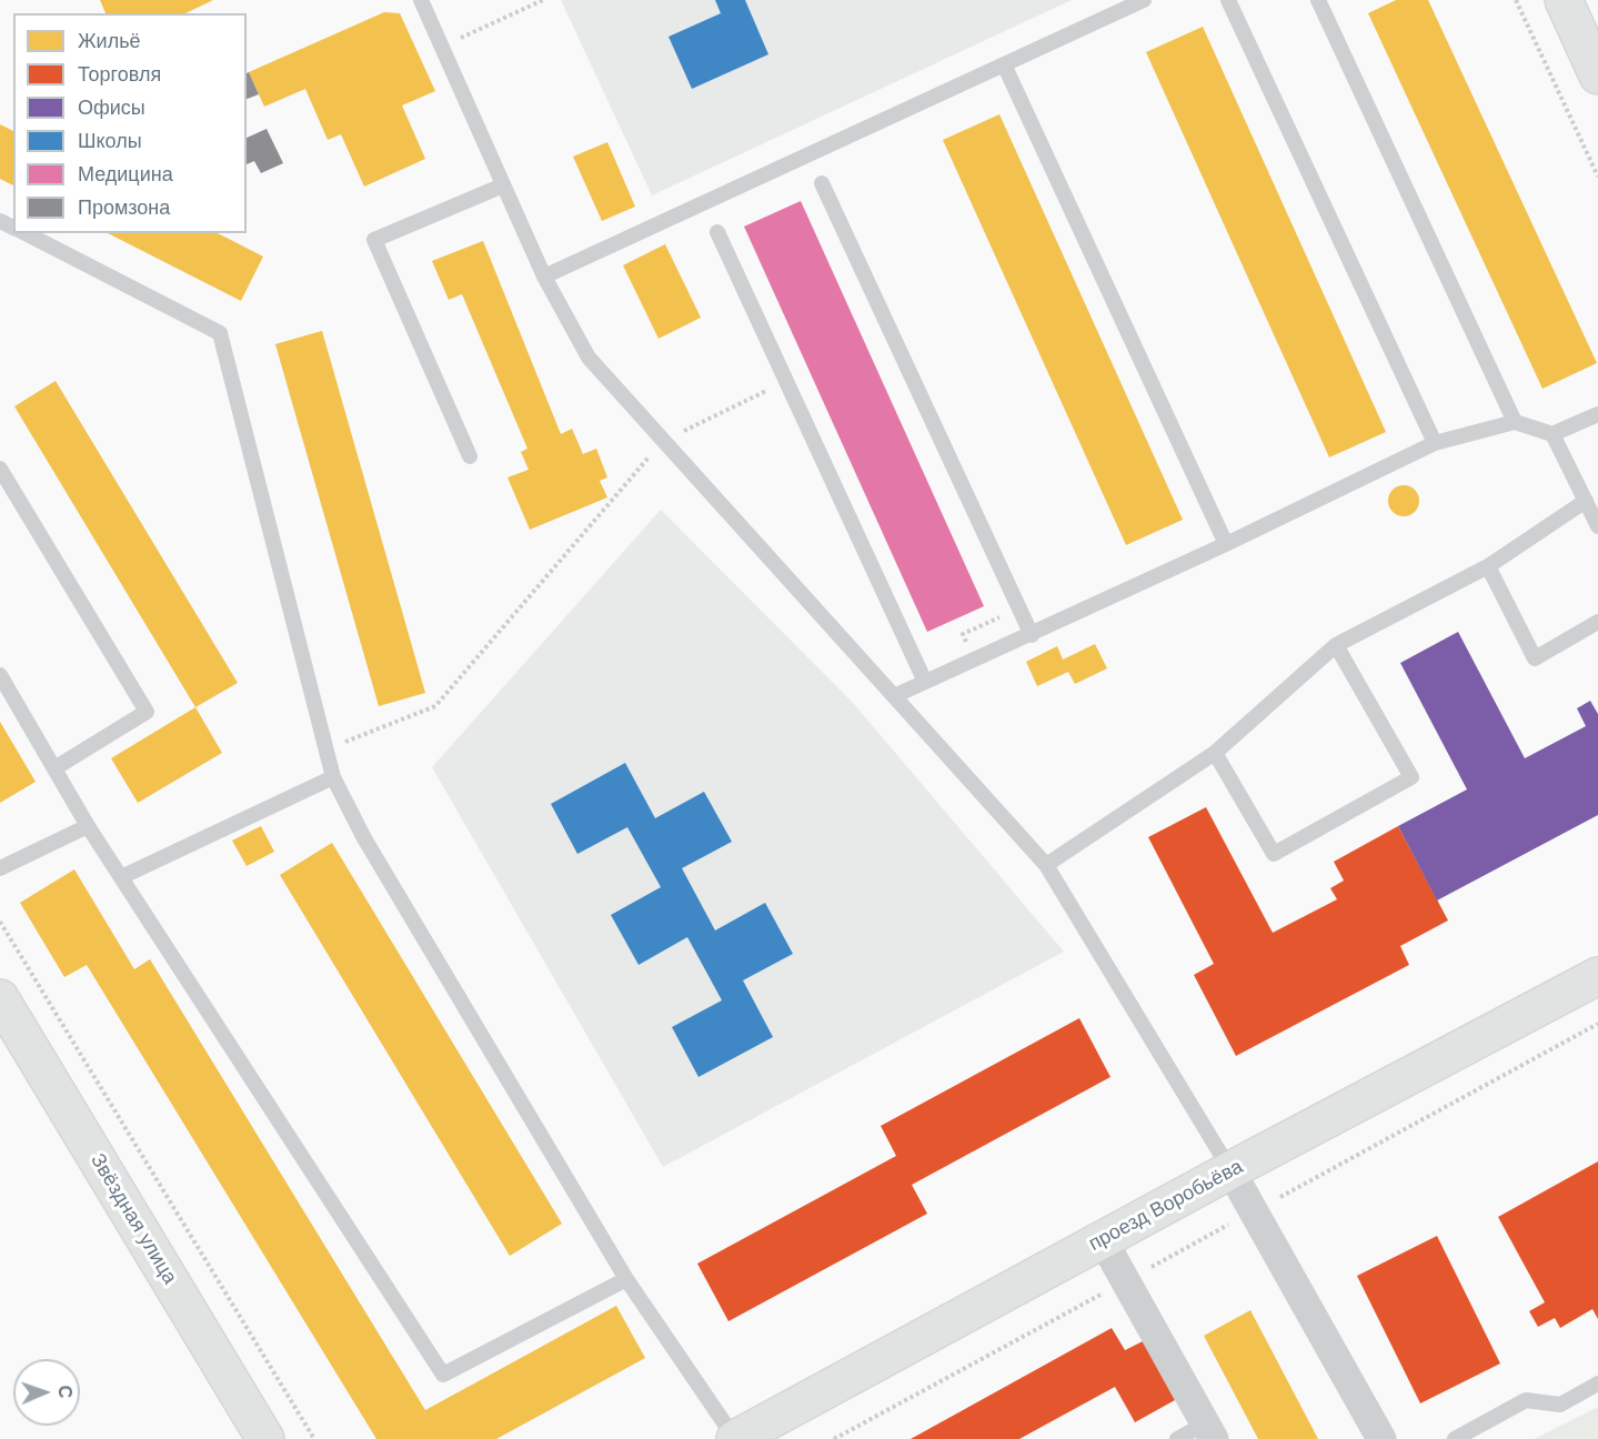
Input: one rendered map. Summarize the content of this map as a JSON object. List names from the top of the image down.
{
  "streets": {
    "main road": ["проезд Воробьёва", "Звёздная улица"]
  },
  "legend": [
    "Жильё",
    "Торговля",
    "Офисы",
    "Школы",
    "Медицина",
    "Промзона"
  ],
  "north": "right"
}
